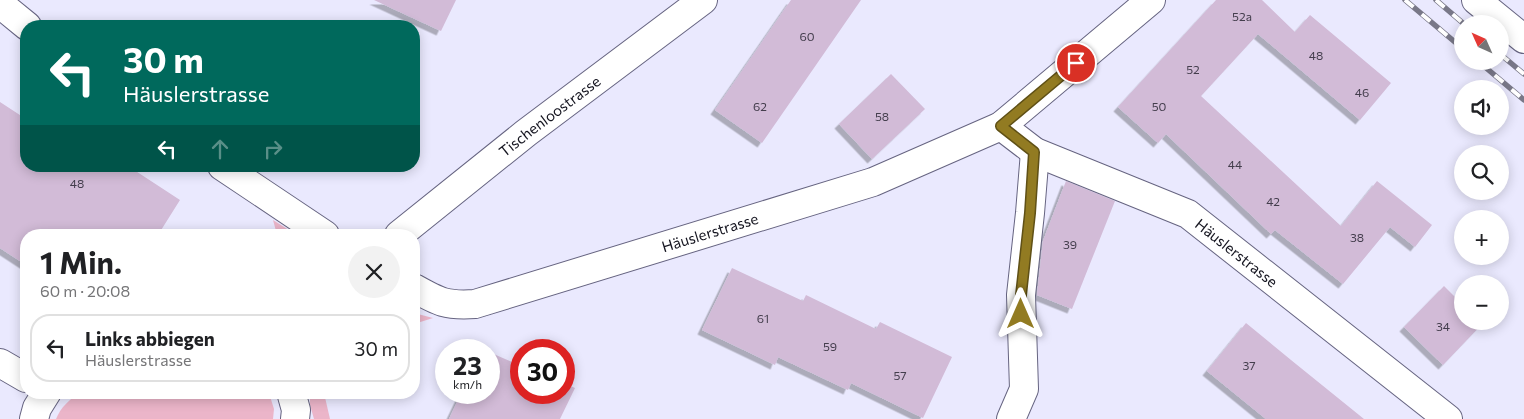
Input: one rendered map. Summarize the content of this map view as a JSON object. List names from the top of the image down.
{
  "streets": {
    "street": ["Tischenloostrasse", "Häuslerstrasse"]
  },
  "house_numbers": [
    "52a",
    "60",
    "48",
    "52",
    "46",
    "62",
    "50",
    "58",
    "44",
    "48",
    "42",
    "38",
    "39",
    "61",
    "34",
    "59",
    "37",
    "57"
  ],
  "north": "top left",
  "page": {
    "map_buttons": ["+", "−"],
    "turn": ["30 m", "Häuslerstrasse"],
    "heading": ["1 Min.", "60 m · 20:08"],
    "list": [
      {
        "name": "Links abbiegen",
        "note": "Häuslerstrasse",
        "value": "30 m"
      }
    ],
    "speed": "23 km/h",
    "limit": "30"
  }
}
